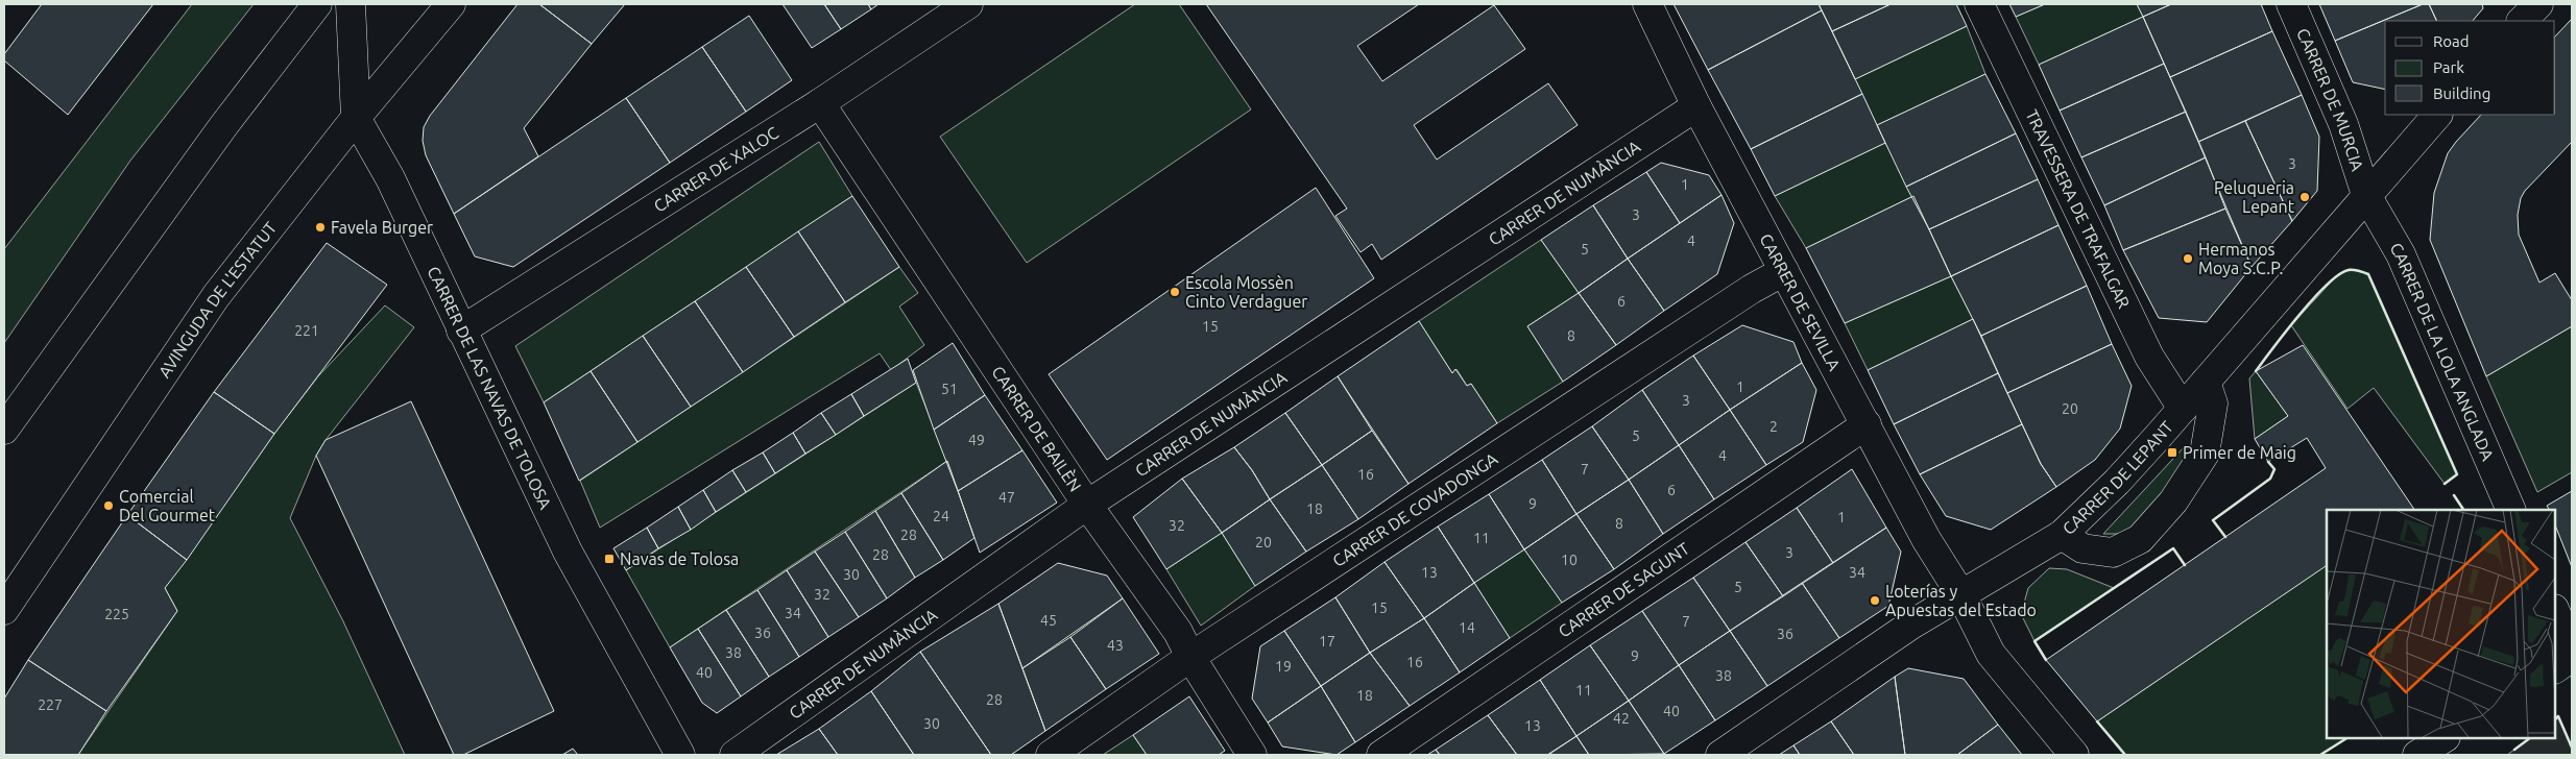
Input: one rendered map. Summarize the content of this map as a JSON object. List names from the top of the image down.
{
  "streets": {
    "street": [
      "CARRER DE MURCIA",
      "CARRER DE XALOC",
      "CARRER DE NUMÀNCIA",
      "TRAVESSERA DE TRAFALGAR",
      "AVINGUDA DE L'ESTATUT",
      "CARRER DE SEVILLA",
      "CARRER DE LA LOLA ANGLADA",
      "CARRER DE LAS NAVAS DE TOLOSA",
      "CARRER DE BAILÈN",
      "CARRER DE LEPANT",
      "CARRER DE COVADONGA",
      "CARRER DE SAGUNT"
    ]
  },
  "crossings": [
    ["CARRER DE MURCIA", "CARRER DE LA LOLA ANGLADA"],
    ["CARRER DE MURCIA", "CARRER DE LEPANT"],
    ["CARRER DE XALOC", "CARRER DE LAS NAVAS DE TOLOSA"],
    ["CARRER DE XALOC", "CARRER DE BAILÈN"],
    ["CARRER DE NUMÀNCIA", "CARRER DE SEVILLA"],
    ["CARRER DE NUMÀNCIA", "CARRER DE BAILÈN"],
    ["TRAVESSERA DE TRAFALGAR", "CARRER DE LEPANT"],
    ["AVINGUDA DE L'ESTATUT", "CARRER DE LAS NAVAS DE TOLOSA"],
    ["CARRER DE SEVILLA", "CARRER DE LEPANT"],
    ["CARRER DE SEVILLA", "CARRER DE COVADONGA"],
    ["CARRER DE SEVILLA", "CARRER DE SAGUNT"],
    ["CARRER DE LA LOLA ANGLADA", "CARRER DE LEPANT"],
    ["CARRER DE BAILÈN", "CARRER DE COVADONGA"]
  ],
  "places": {
    "other": [
      "Peluqueria Lepant",
      "Favela Burger",
      "Hermanos Moya S.C.P.",
      "Escola Mossèn Cinto Verdaguer",
      "Comercial Del Gourmet",
      "Loterías y Apuestas del Estado"
    ],
    "transit": ["Primer de Maig", "Navas de Tolosa"]
  },
  "house_numbers": [
    "3",
    "1",
    "3",
    "4",
    "5",
    "6",
    "15",
    "221",
    "8",
    "1",
    "51",
    "3",
    "20",
    "2",
    "5",
    "49",
    "4",
    "7",
    "16",
    "6",
    "47",
    "9",
    "18",
    "24",
    "1",
    "8",
    "32",
    "28",
    "11",
    "20",
    "3",
    "28",
    "10",
    "13",
    "34",
    "30",
    "5",
    "32",
    "15",
    "34",
    "225",
    "45",
    "7",
    "14",
    "36",
    "36",
    "17",
    "43",
    "38",
    "9",
    "16",
    "19",
    "40",
    "38",
    "11",
    "18",
    "28",
    "227",
    "40",
    "42",
    "30",
    "13"
  ],
  "legend": ["Road", "Park", "Building"]
}
